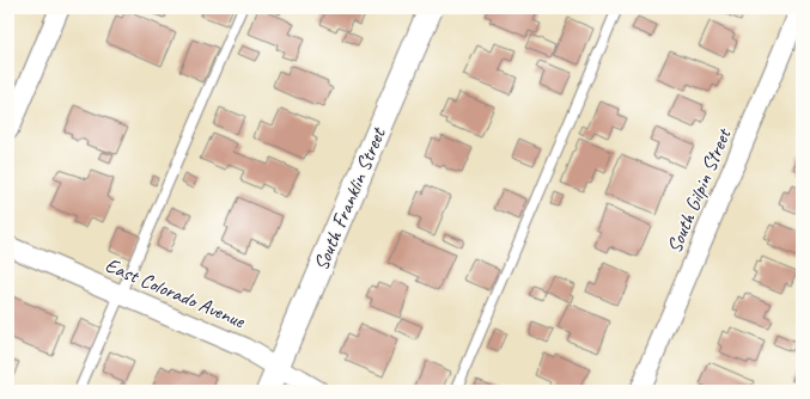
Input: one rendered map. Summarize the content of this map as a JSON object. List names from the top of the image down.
{
  "streets": {
    "street": ["South Gilpin Street", "South Franklin Street", "East Colorado Avenue"]
  },
  "crossings": [
    ["South Franklin Street", "East Colorado Avenue"]
  ]
}
